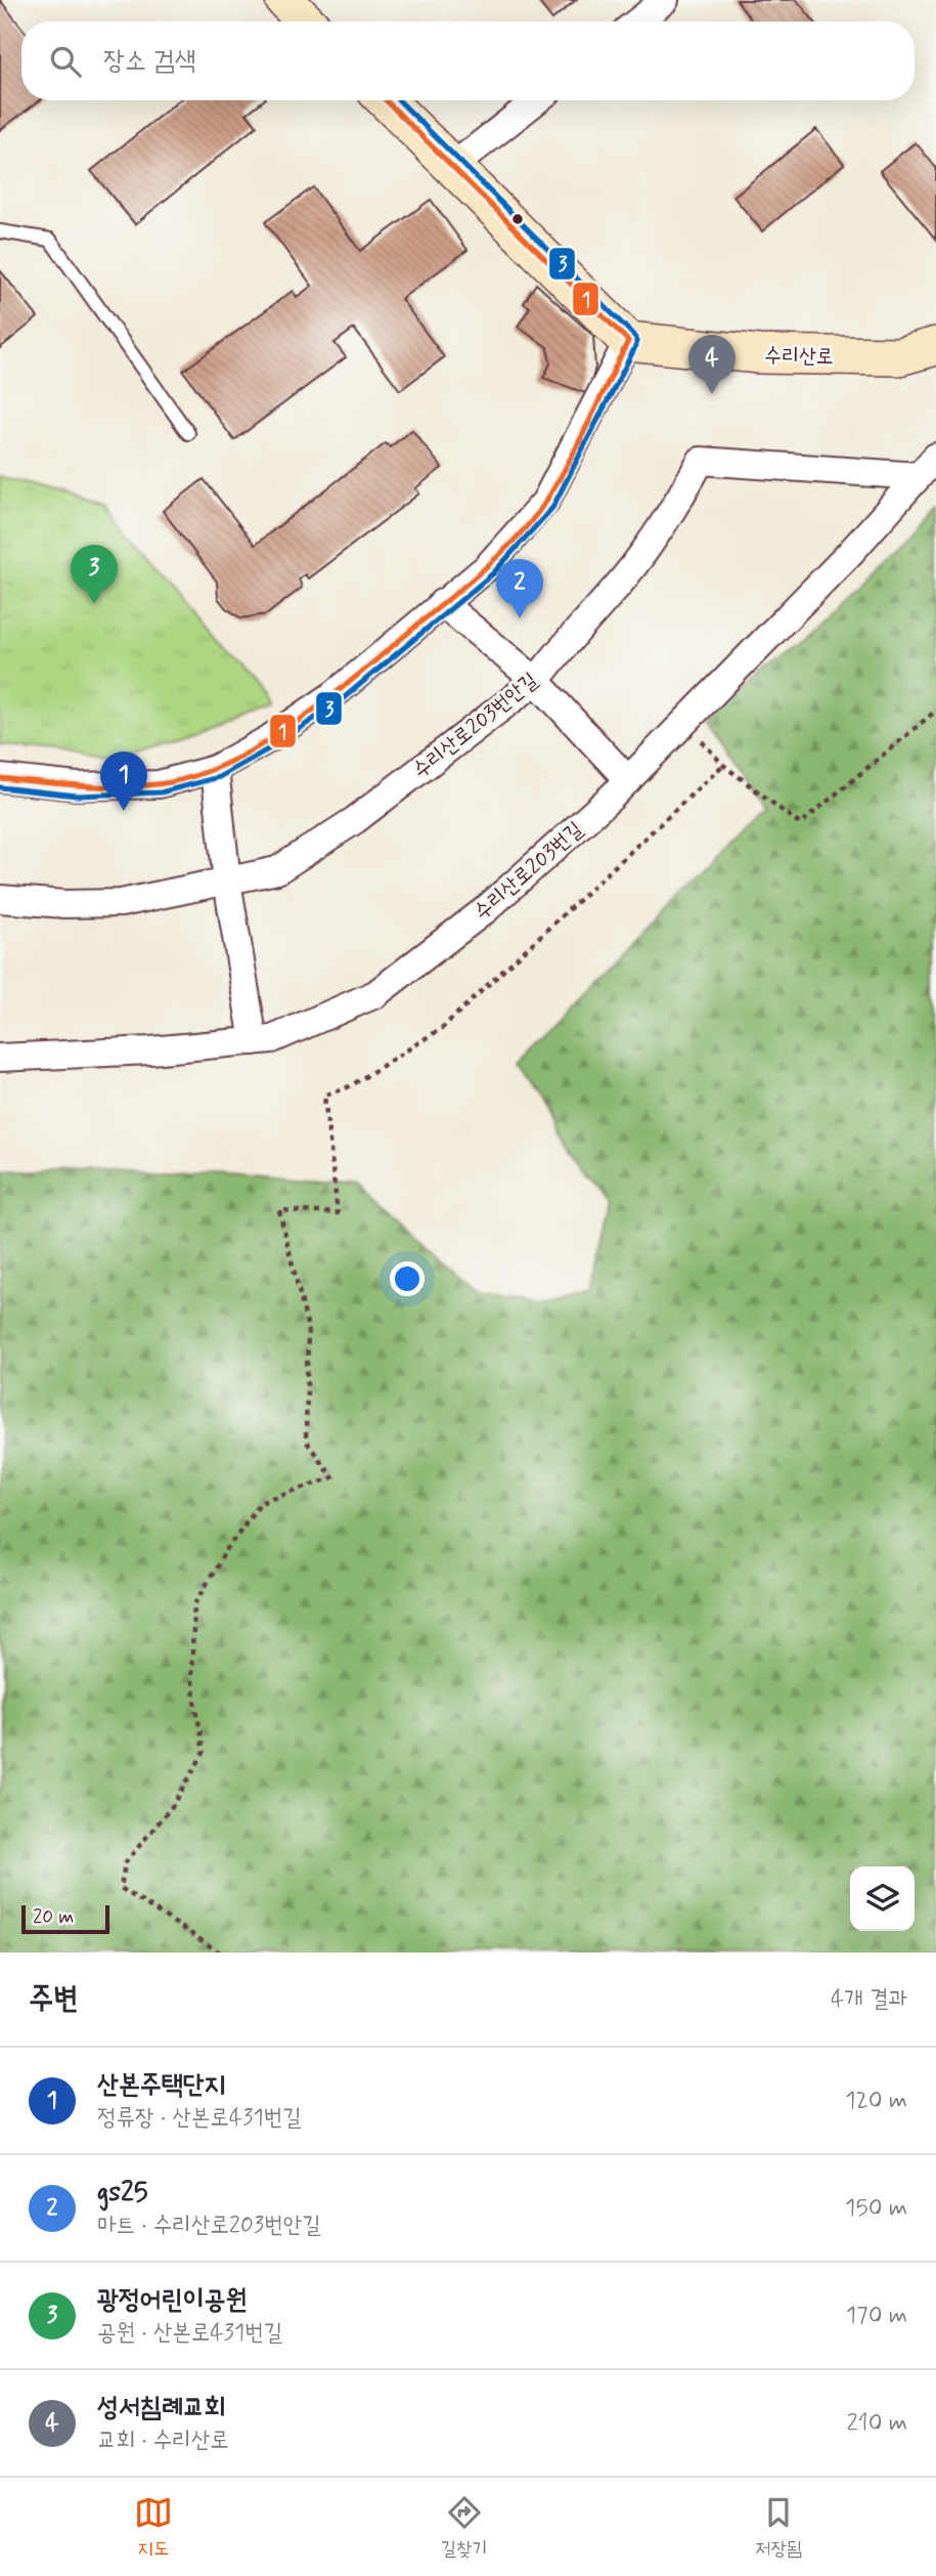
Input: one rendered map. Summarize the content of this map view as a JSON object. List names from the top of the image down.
{
  "streets": {
    "street": ["수리산로", "수리산로203번안길", "수리산로203번길"]
  },
  "crossings": [
    ["수리산로203번안길", "수리산로203번길"]
  ],
  "lines": ["transit line 1", "transit line 3"],
  "scale_bar": "20 m",
  "page": {
    "search": "장소 검색",
    "pins": [
      "4",
      "3",
      "2",
      "1"
    ],
    "scale": "20 m",
    "heading": ["주변", "4개 결과"],
    "list": [
      {
        "mark": "1",
        "name": "산본주택단지",
        "note": "정류장 · 산본로431번길",
        "value": "120 m"
      },
      {
        "mark": "2",
        "name": "gs25",
        "note": "마트 · 수리산로203번안길",
        "value": "150 m"
      },
      {
        "mark": "3",
        "name": "광정어린이공원",
        "note": "공원 · 산본로431번길",
        "value": "170 m"
      },
      {
        "mark": "4",
        "name": "성서침례교회",
        "note": "교회 · 수리산로",
        "value": "210 m"
      }
    ],
    "nav": ["지도", "길찾기", "저장됨"]
  }
}
